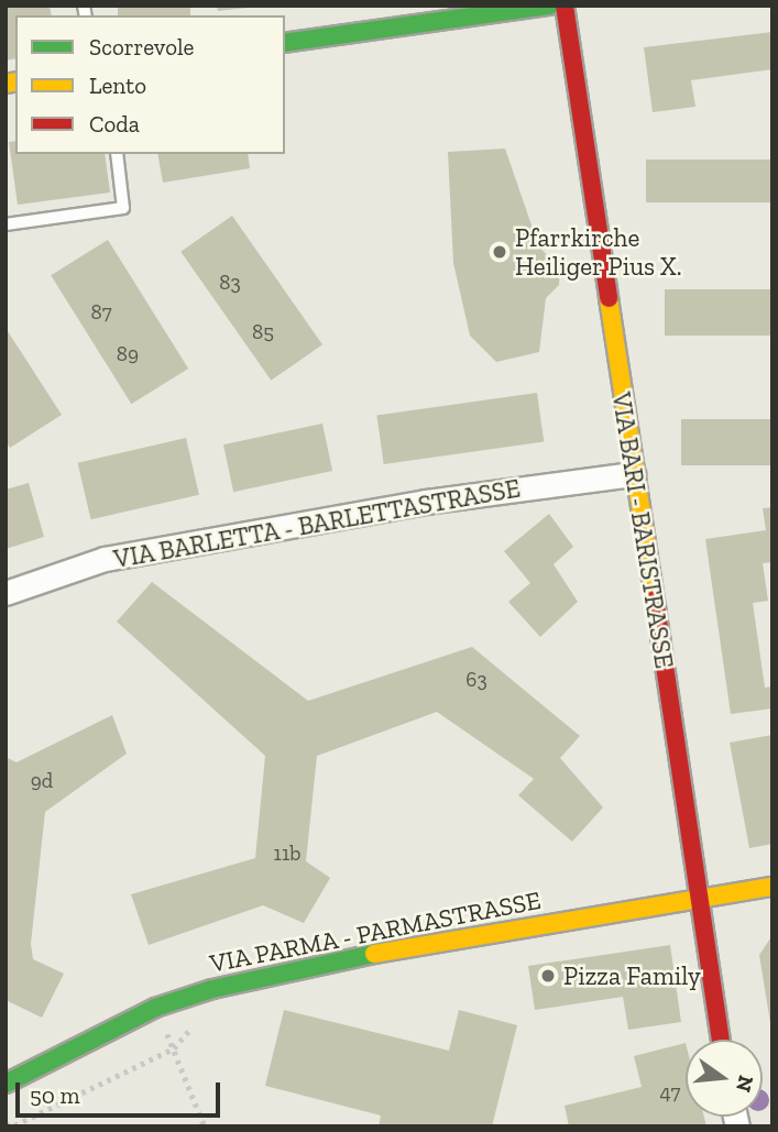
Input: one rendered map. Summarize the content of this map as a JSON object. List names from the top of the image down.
{
  "streets": {
    "street": ["VIA BARLETTA - BARLETTASTRASSE", "VIA BARI - BARISTRASSE", "VIA PARMA - PARMASTRASSE"]
  },
  "crossings": [
    ["VIA BARLETTA - BARLETTASTRASSE", "VIA BARI - BARISTRASSE"],
    ["VIA BARI - BARISTRASSE", "VIA PARMA - PARMASTRASSE"]
  ],
  "places": ["Pfarrkirche Heiliger Pius X.", "Pizza Family"],
  "house_numbers": [
    "83",
    "87",
    "85",
    "89",
    "63",
    "9d",
    "11b",
    "47"
  ],
  "legend": ["Scorrevole", "Lento", "Coda"],
  "scale_bar": "50 m",
  "north": "right"
}
